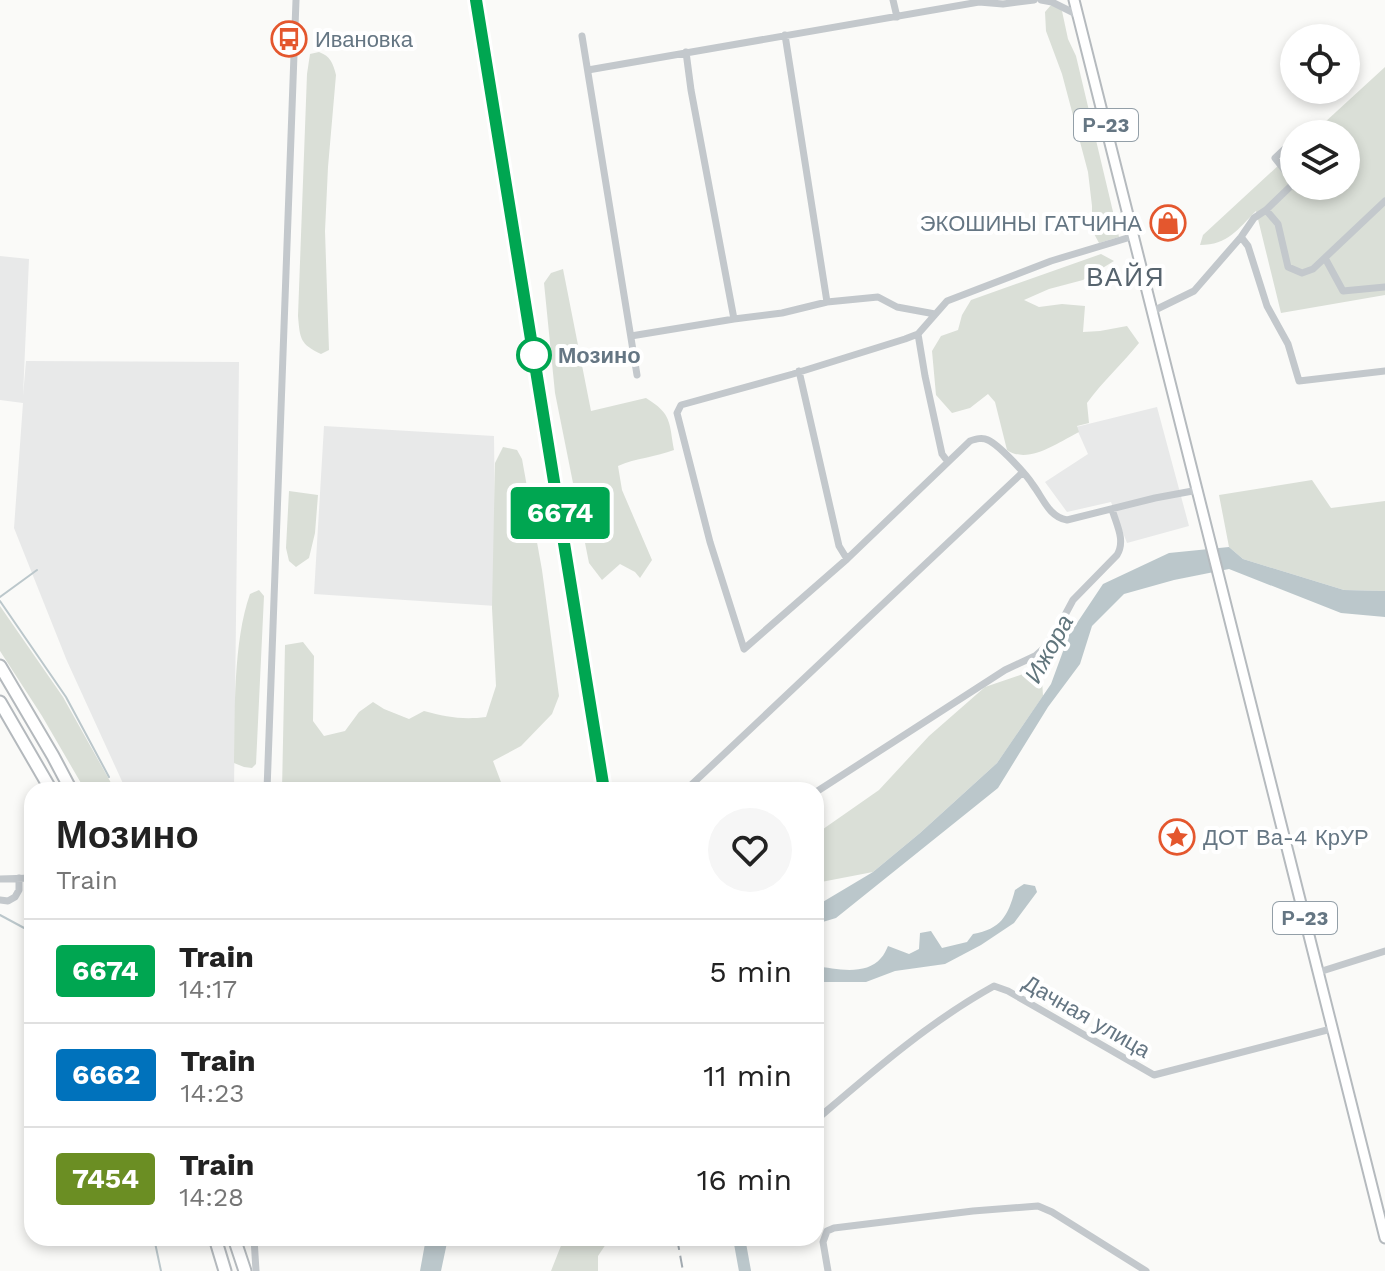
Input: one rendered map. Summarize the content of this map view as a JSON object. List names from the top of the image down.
{
  "streets": {
    "main road": ["Р-23"],
    "street": ["Дачная улица"]
  },
  "crossings": [
    ["Р-23", "Дачная улица"]
  ],
  "districts": ["ВАЙЯ"],
  "water": ["Ижора"],
  "places": {
    "bus stop": ["Ивановка"],
    "shop": ["ЭКОШИНЫ ГАТЧИНА"],
    "other": ["Мозино"],
    "place": ["ДОТ Ва-4 КрУР"]
  },
  "page": {
    "on_map": "6674",
    "heading": ["Мозино", "Train"],
    "list": [
      {
        "mark": "6674",
        "name": "Train",
        "note": "14:17",
        "value": "5 min"
      },
      {
        "mark": "6662",
        "name": "Train",
        "note": "14:23",
        "value": "11 min"
      },
      {
        "mark": "7454",
        "name": "Train",
        "note": "14:28",
        "value": "16 min"
      }
    ]
  }
}
